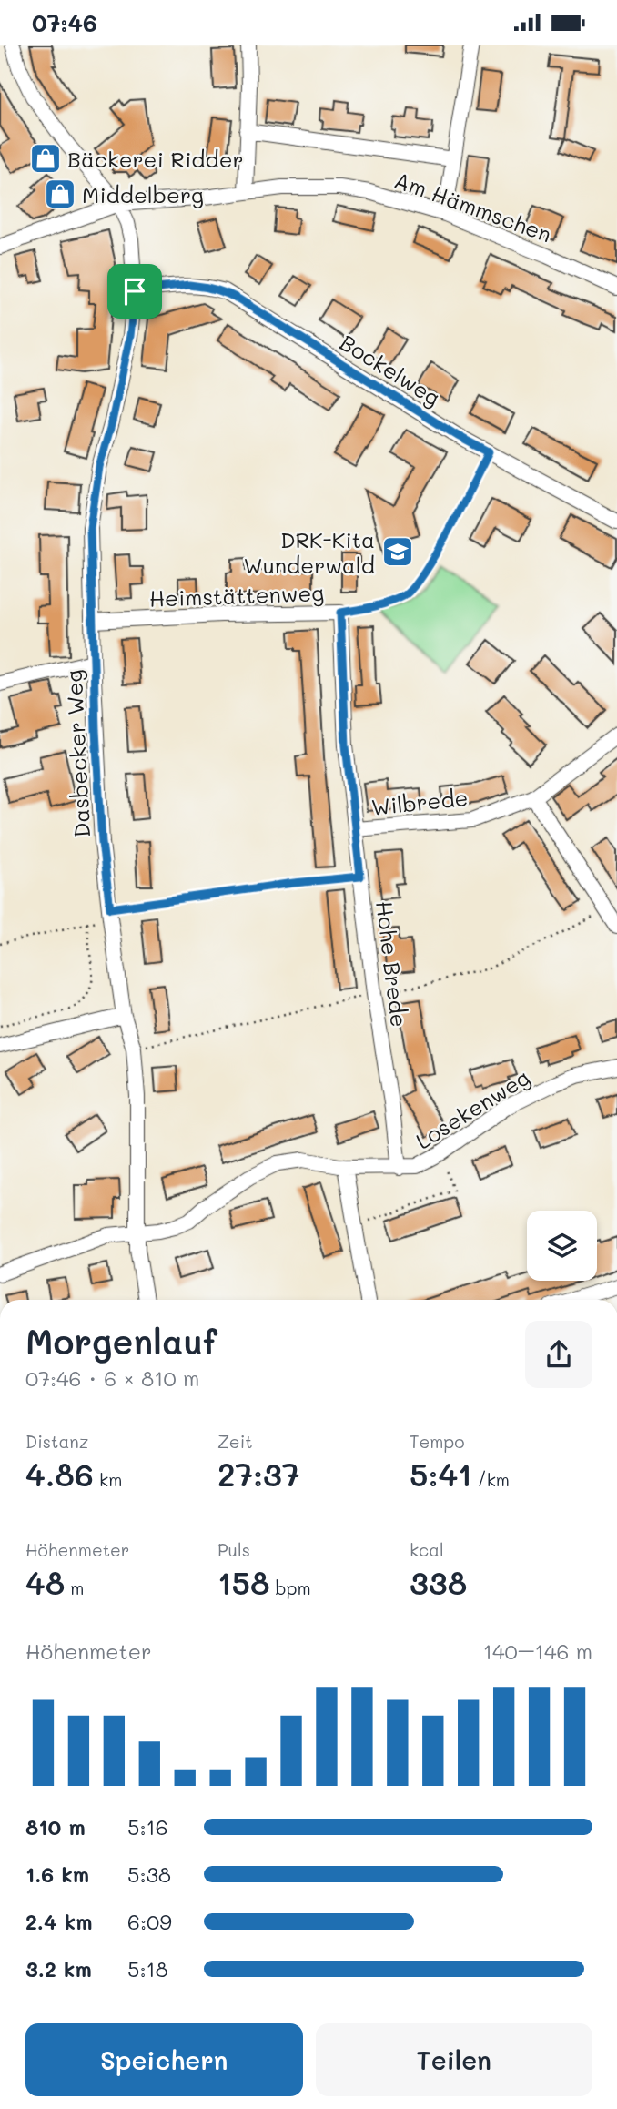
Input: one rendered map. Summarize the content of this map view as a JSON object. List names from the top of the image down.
{
  "streets": {
    "street": [
      "Am Hämmschen",
      "Bockelweg",
      "Heimstättenweg",
      "Dasbecker Weg",
      "Wilbrede",
      "Hohe Brede",
      "Losekenweg"
    ]
  },
  "crossings": [
    ["Am Hämmschen", "Dasbecker Weg"],
    ["Bockelweg", "Heimstättenweg"],
    ["Bockelweg", "Dasbecker Weg"],
    ["Heimstättenweg", "Dasbecker Weg"],
    ["Heimstättenweg", "Hohe Brede"],
    ["Dasbecker Weg", "Losekenweg"],
    ["Wilbrede", "Hohe Brede"],
    ["Hohe Brede", "Losekenweg"]
  ],
  "places": {
    "shop": ["Bäckerei Ridder", "Middelberg"],
    "school or university": ["DRK-Kita Wunderwald"]
  },
  "page": {
    "status": "07:46",
    "heading": ["Morgenlauf", "07:46 · 6 × 810 m"],
    "stats": [
      ["Distanz", "4.86 km"],
      ["Zeit", "27:37"],
      ["Tempo", "5:41 /km"],
      ["Höhenmeter", "48 m"],
      ["Puls", "158 bpm"],
      ["kcal", "338"]
    ],
    "chart": ["Höhenmeter", "140–146 m"],
    "list": [
      {
        "name": "810 m",
        "note": "5:16"
      },
      {
        "name": "1.6 km",
        "note": "5:38"
      },
      {
        "name": "2.4 km",
        "note": "6:09"
      },
      {
        "name": "3.2 km",
        "note": "5:18"
      }
    ],
    "buttons": ["Speichern", "Teilen"]
  }
}
